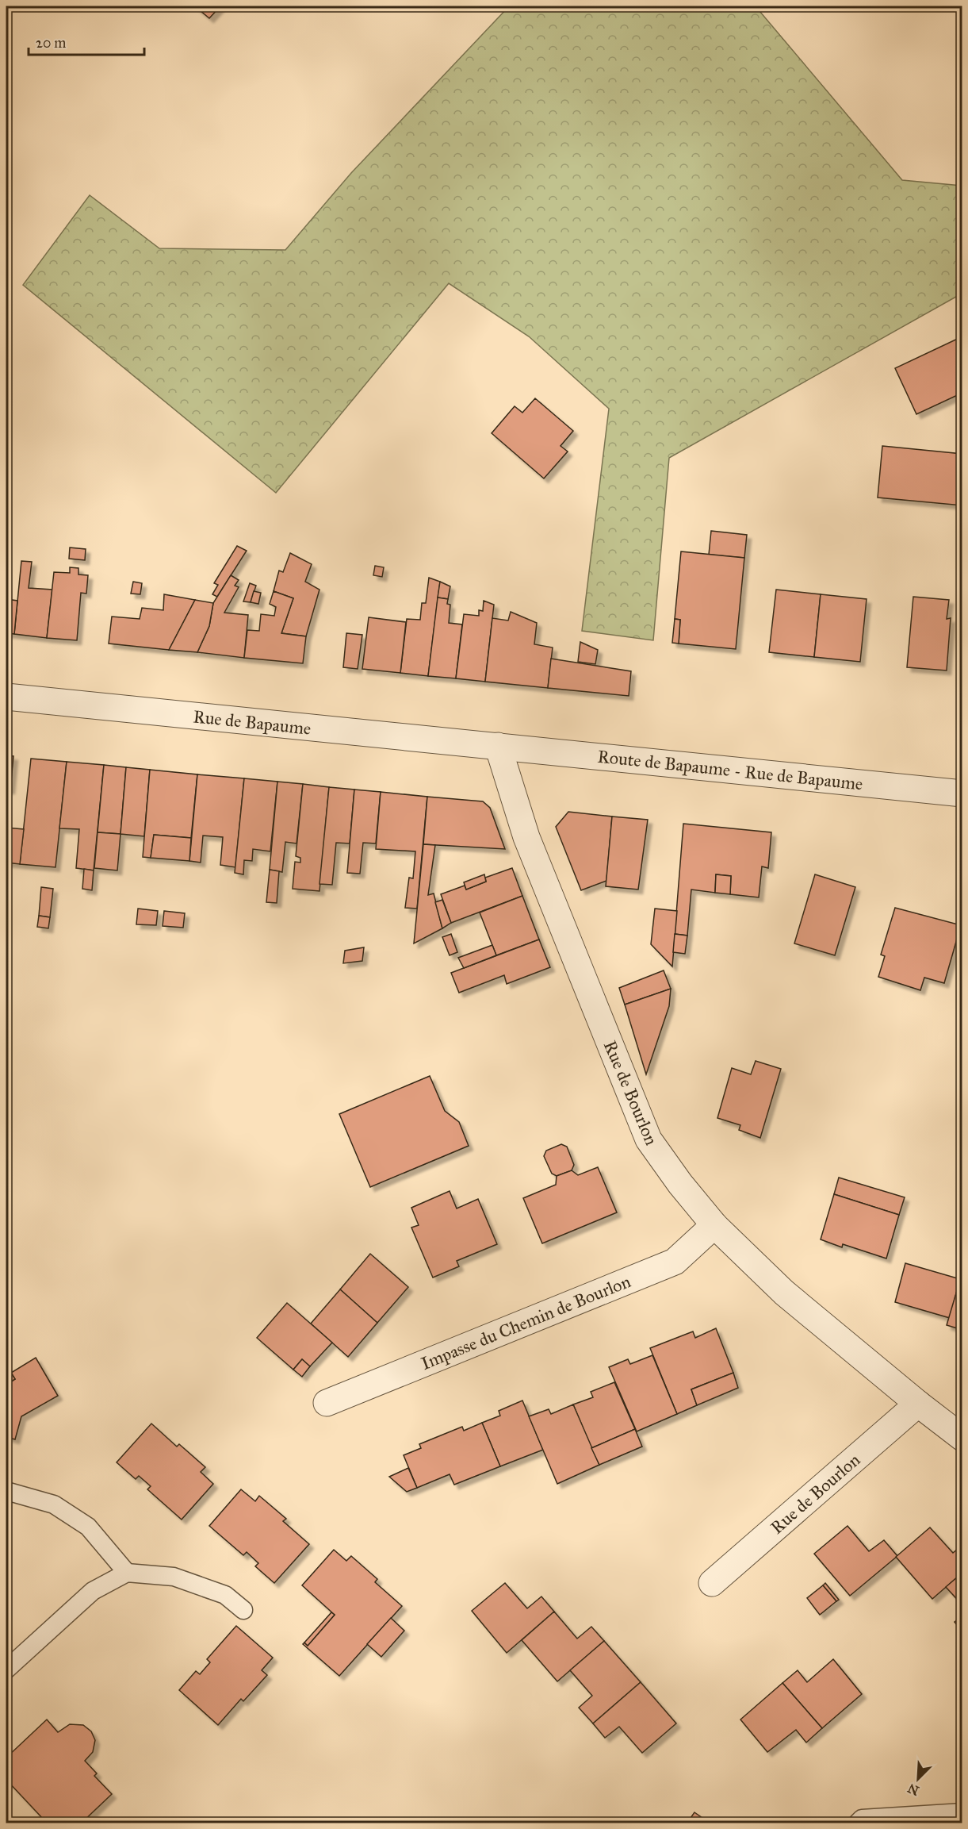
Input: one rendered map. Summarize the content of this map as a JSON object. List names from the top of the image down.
{
  "streets": {
    "street": [
      "Rue de Bapaume",
      "Route de Bapaume - Rue de Bapaume",
      "Rue de Bourlon",
      "Impasse du Chemin de Bourlon"
    ]
  },
  "crossings": [
    ["Rue de Bapaume", "Route de Bapaume - Rue de Bapaume"],
    ["Rue de Bapaume", "Rue de Bourlon"],
    ["Route de Bapaume - Rue de Bapaume", "Rue de Bourlon"],
    ["Rue de Bourlon", "Impasse du Chemin de Bourlon"]
  ],
  "scale_bar": "20 m",
  "north": "bottom left"
}
